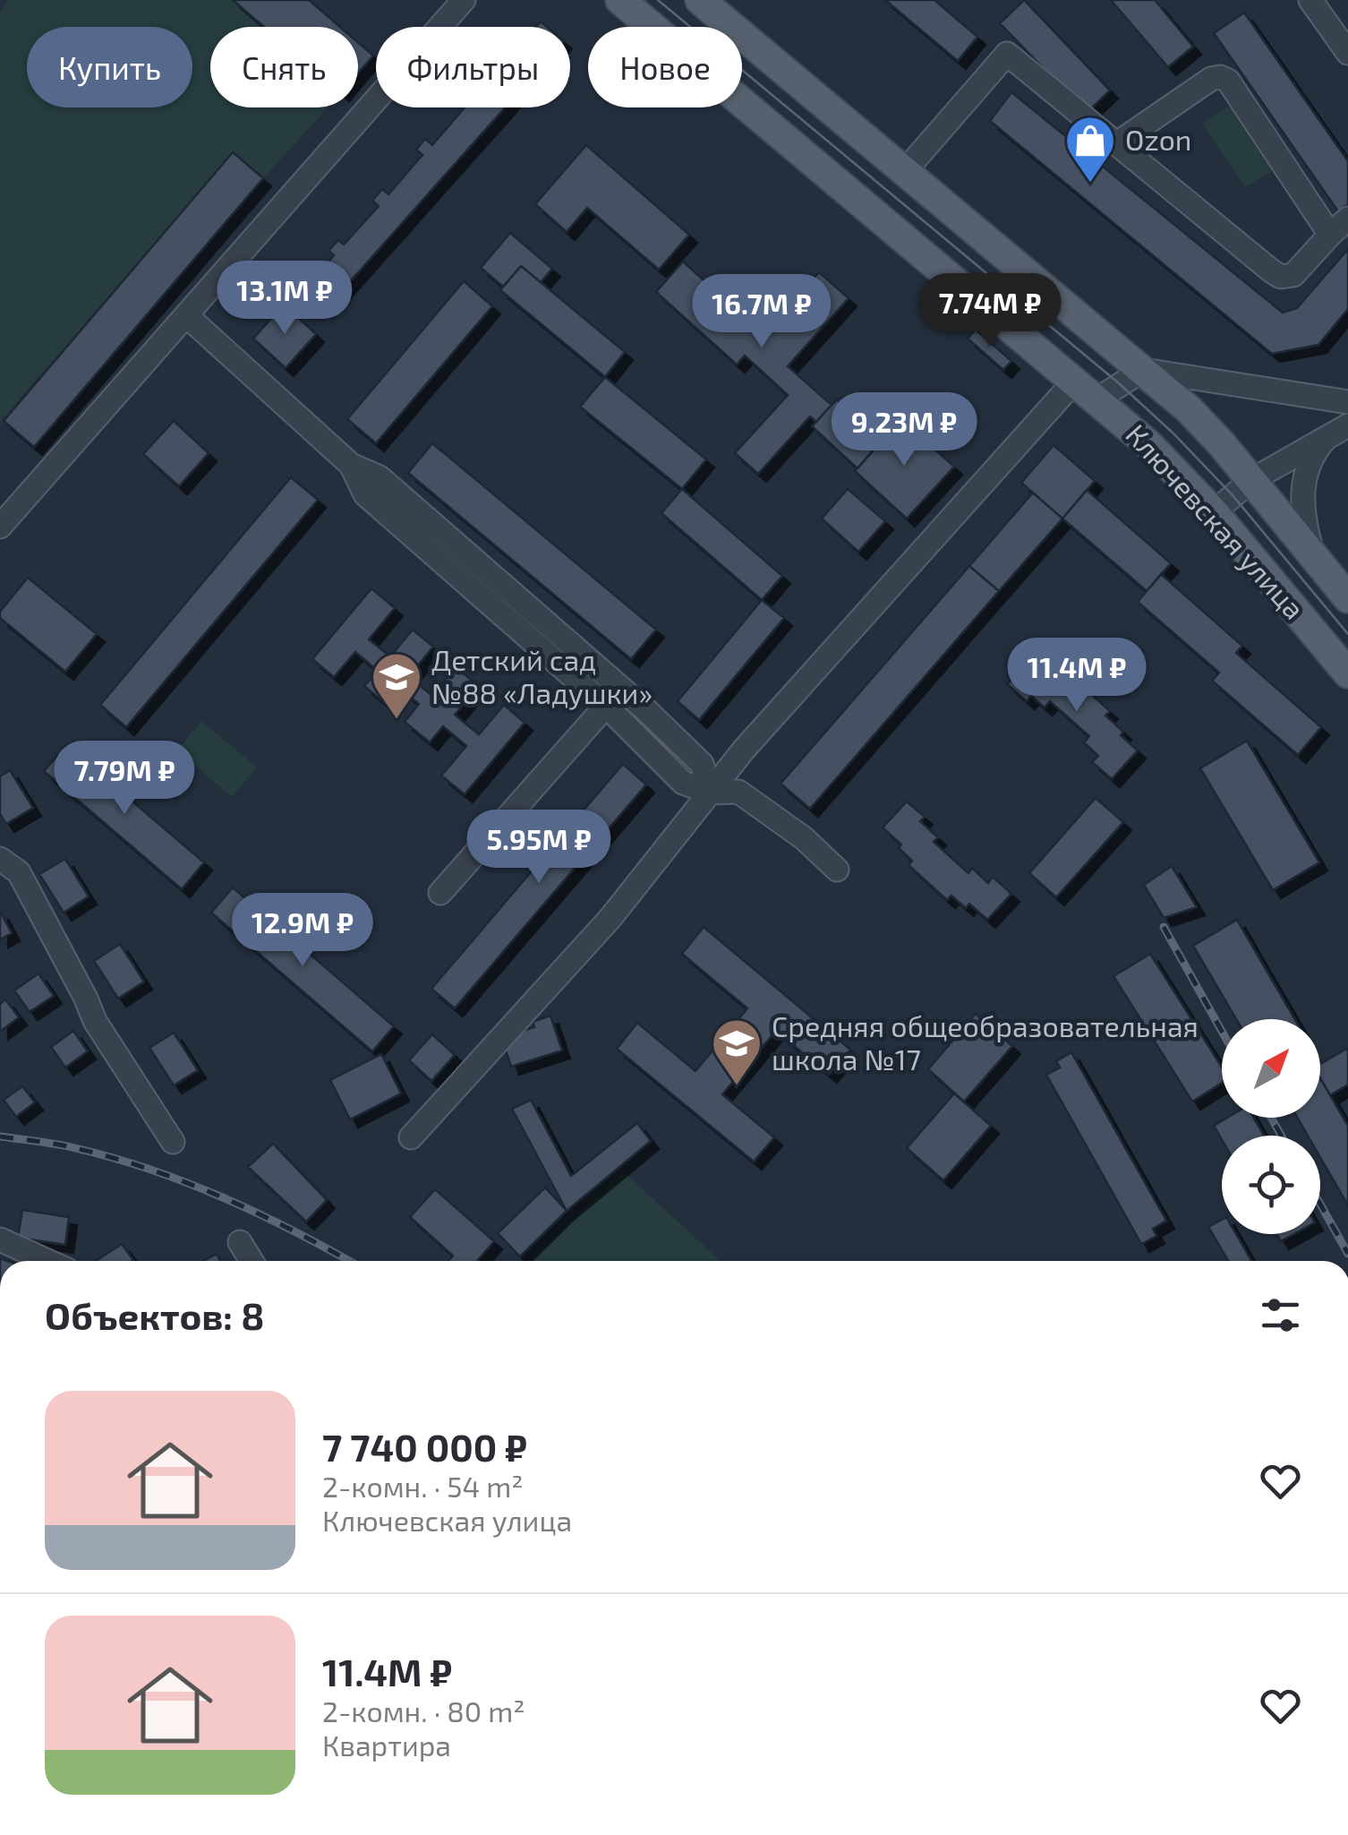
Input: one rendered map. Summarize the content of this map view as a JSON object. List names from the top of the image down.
{
  "streets": {
    "main road": ["Ключевская улица"]
  },
  "places": {
    "shop": ["Ozon"],
    "school or university": ["Детский сад №88 «Ладушки»", "Средняя общеобразовательная школа №17"]
  },
  "north": "top right",
  "page": {
    "chip": [
      "Купить",
      "Снять",
      "Фильтры",
      "Новое"
    ],
    "price": [
      "13.1M ₽",
      "7.74M ₽",
      "16.7M ₽",
      "9.23M ₽",
      "11.4M ₽",
      "7.79M ₽",
      "5.95M ₽",
      "12.9M ₽"
    ],
    "heading": "Объектов: 8",
    "list": [
      {
        "name": "7 740 000 ₽",
        "note": "2-комн. · 54 m² · Ключевская улица"
      },
      {
        "name": "11.4M ₽",
        "note": "2-комн. · 80 m² · Квартира"
      }
    ]
  }
}
